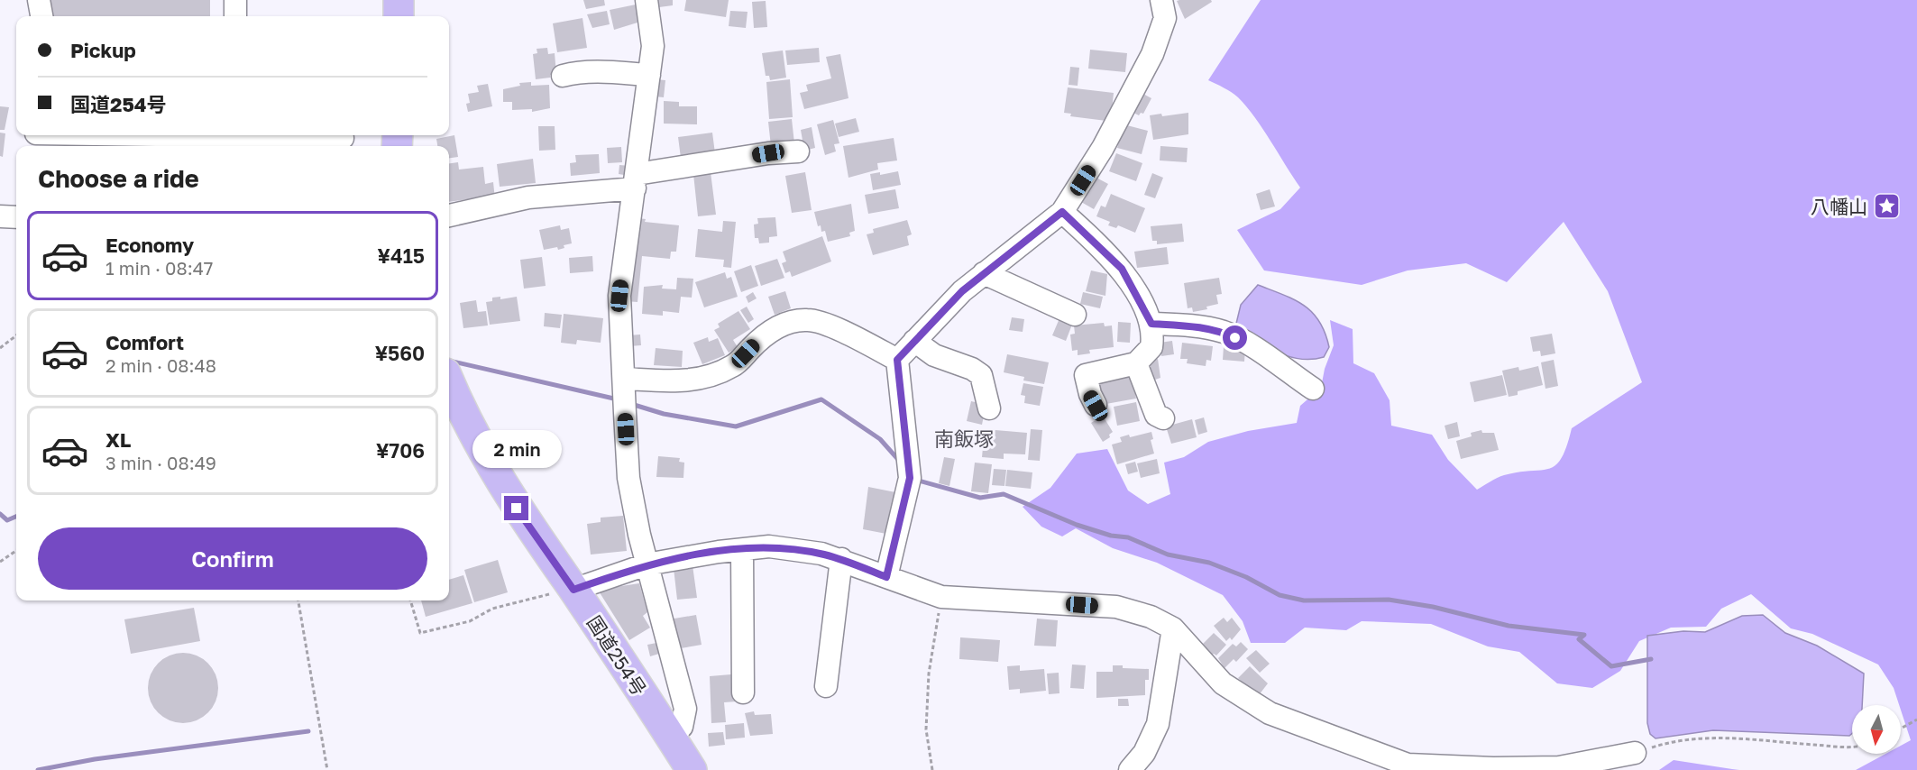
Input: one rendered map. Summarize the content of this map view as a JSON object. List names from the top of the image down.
{
  "streets": {
    "highway": ["国道254号"]
  },
  "districts": ["南飯塚"],
  "places": {
    "place": ["八幡山"]
  },
  "north": "bottom",
  "page": {
    "banner": ["Pickup", "国道254号"],
    "heading": "Choose a ride",
    "list": [
      {
        "name": "Economy",
        "note": "1 min · 08:47",
        "value": "¥415"
      },
      {
        "name": "Comfort",
        "note": "2 min · 08:48",
        "value": "¥560"
      },
      {
        "name": "XL",
        "note": "3 min · 08:49",
        "value": "¥706"
      }
    ],
    "bubble": "2 min",
    "buttons": "Confirm"
  }
}
